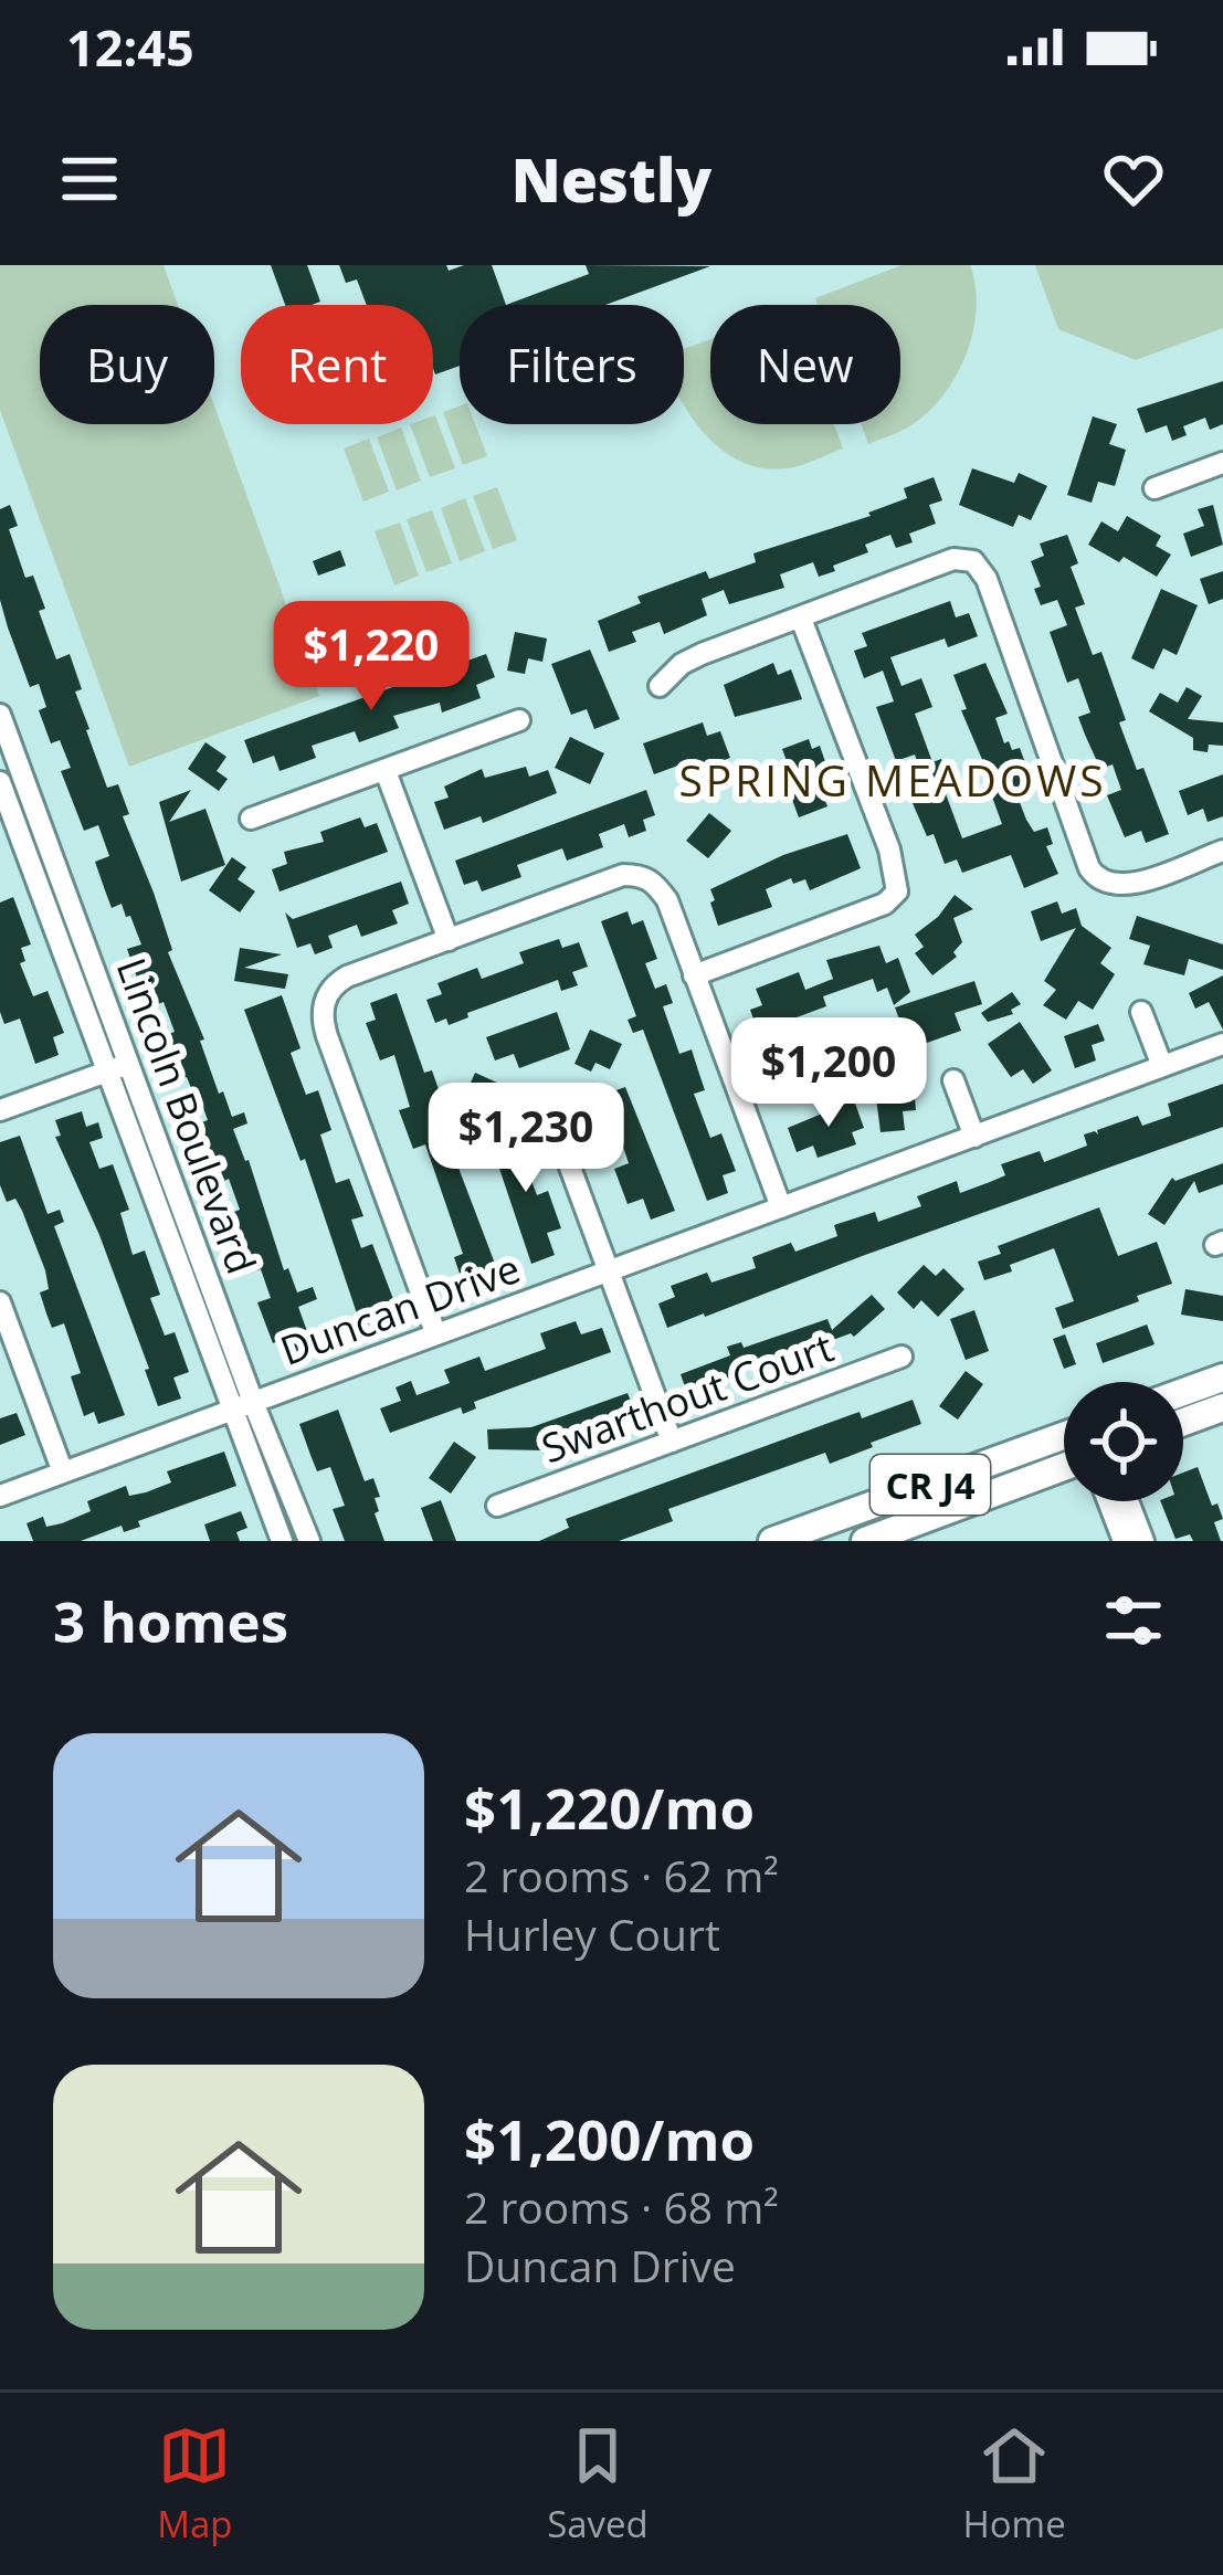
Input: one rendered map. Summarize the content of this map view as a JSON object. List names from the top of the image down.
{
  "streets": {
    "main road": ["CR J4"],
    "street": ["Lincoln Boulevard", "Duncan Drive", "Swarthout Court"]
  },
  "crossings": [
    ["Lincoln Boulevard", "Duncan Drive"]
  ],
  "districts": ["SPRING MEADOWS"],
  "page": {
    "status": "12:45",
    "header": "Nestly",
    "chip": [
      "Buy",
      "Rent",
      "Filters",
      "New"
    ],
    "price": ["$1,220", "$1,200", "$1,230"],
    "heading": "3 homes",
    "list": [
      {
        "name": "$1,220/mo",
        "note": "2 rooms · 62 m² · Hurley Court"
      },
      {
        "name": "$1,200/mo",
        "note": "2 rooms · 68 m² · Duncan Drive"
      }
    ],
    "tabs": ["Map", "Saved", "Home"]
  }
}
